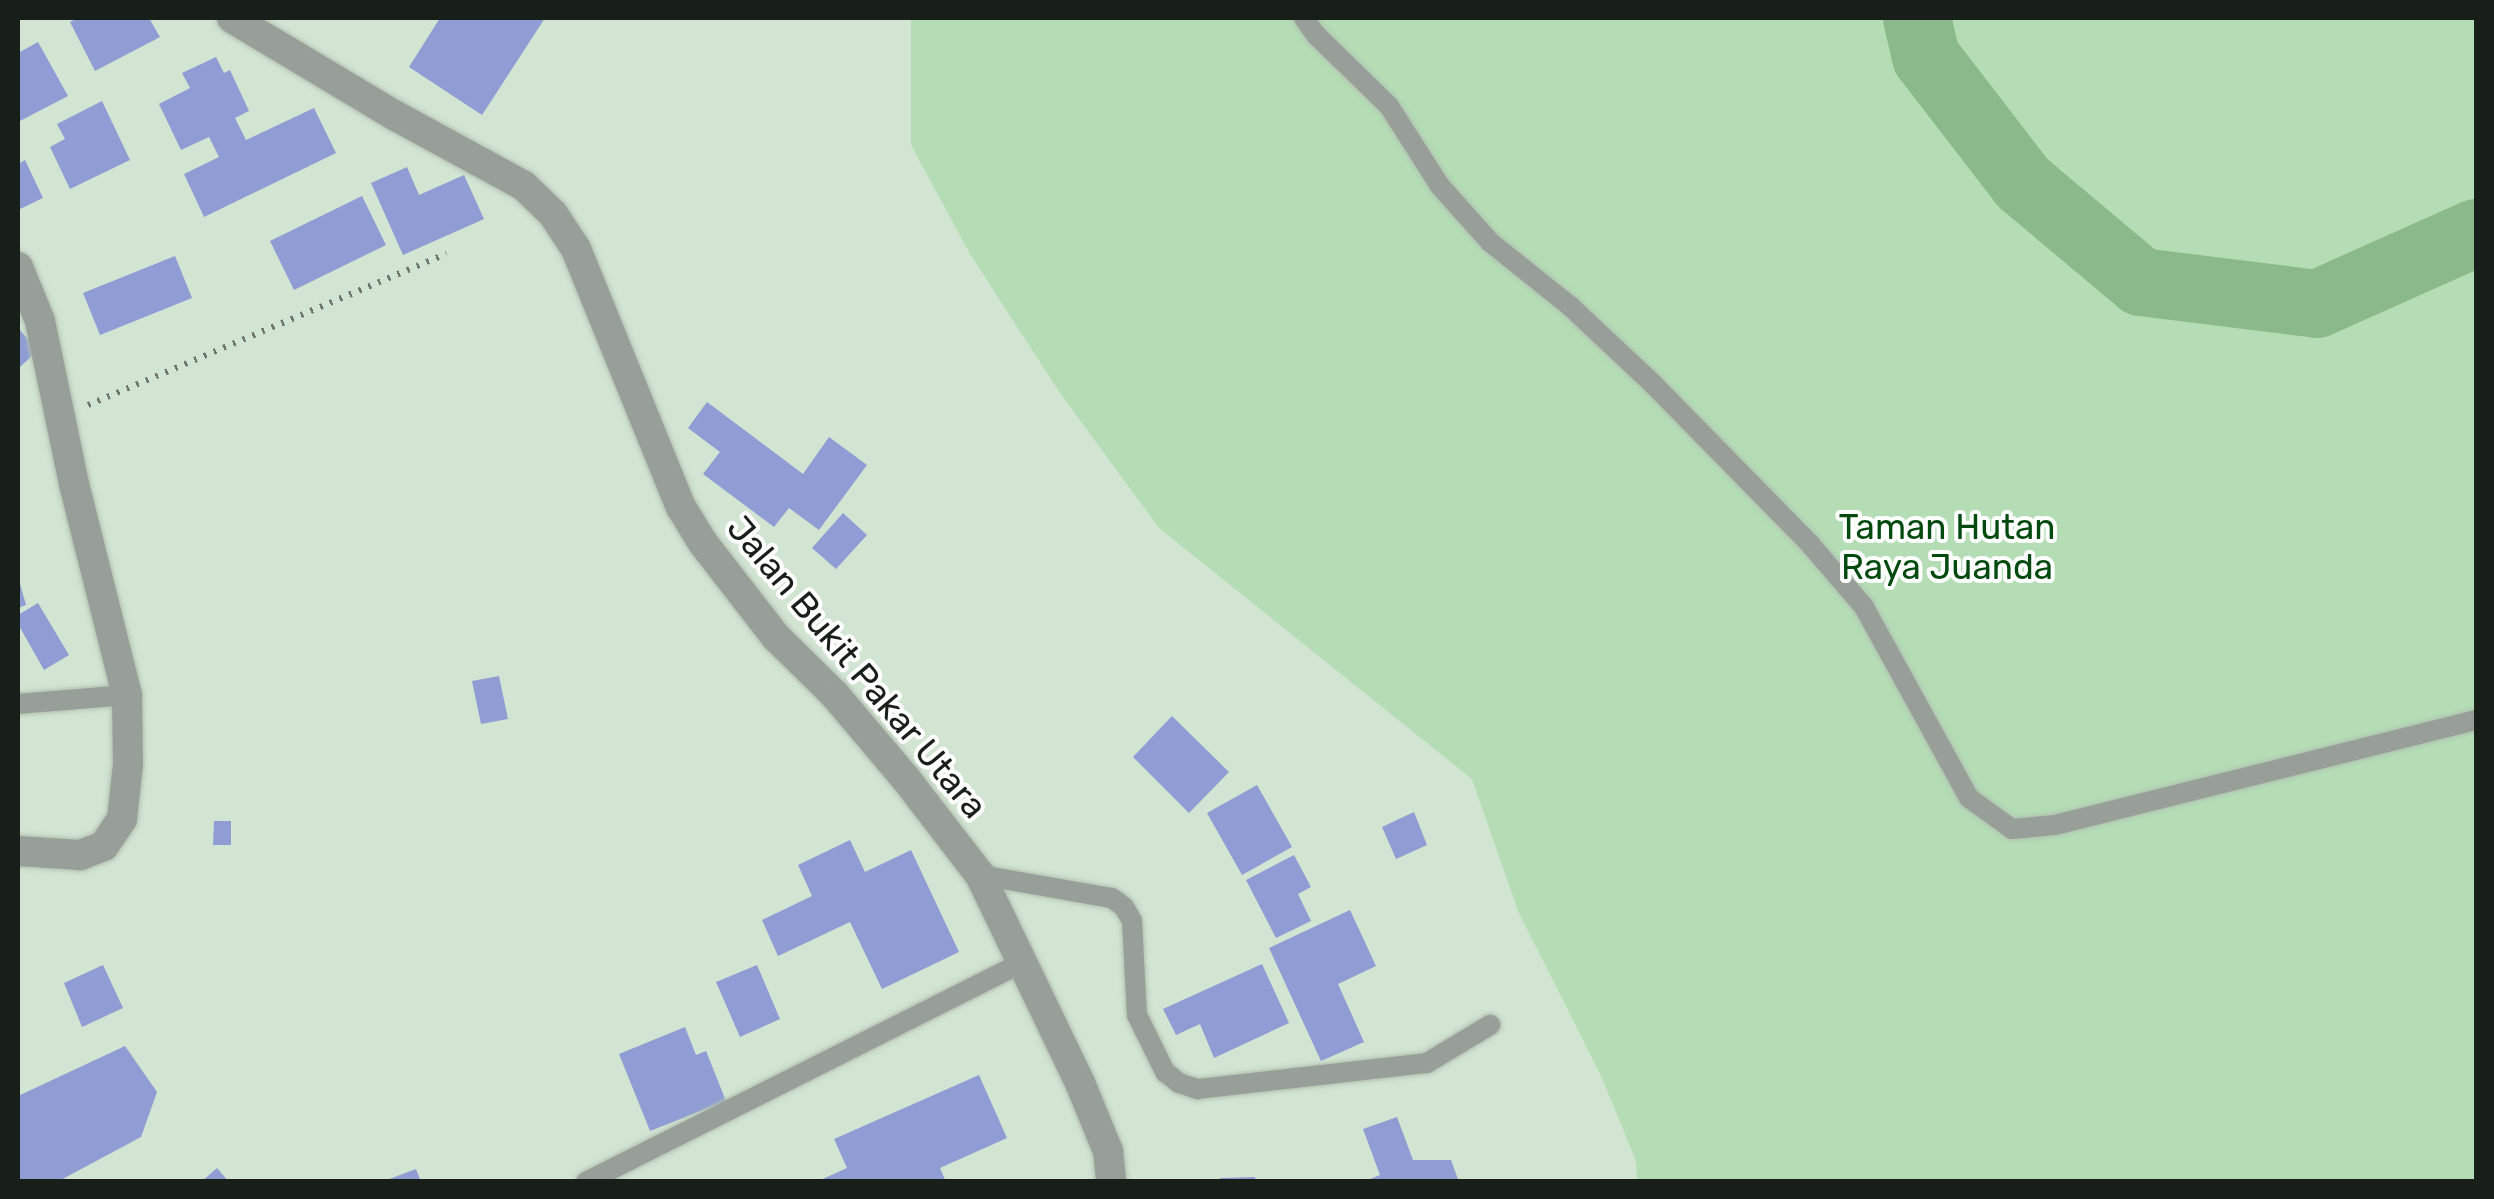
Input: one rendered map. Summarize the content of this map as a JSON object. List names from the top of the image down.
{
  "streets": {
    "street": ["Jalan Bukit Pakar Utara"]
  },
  "parks": ["Taman Hutan Raya Juanda"]
}
